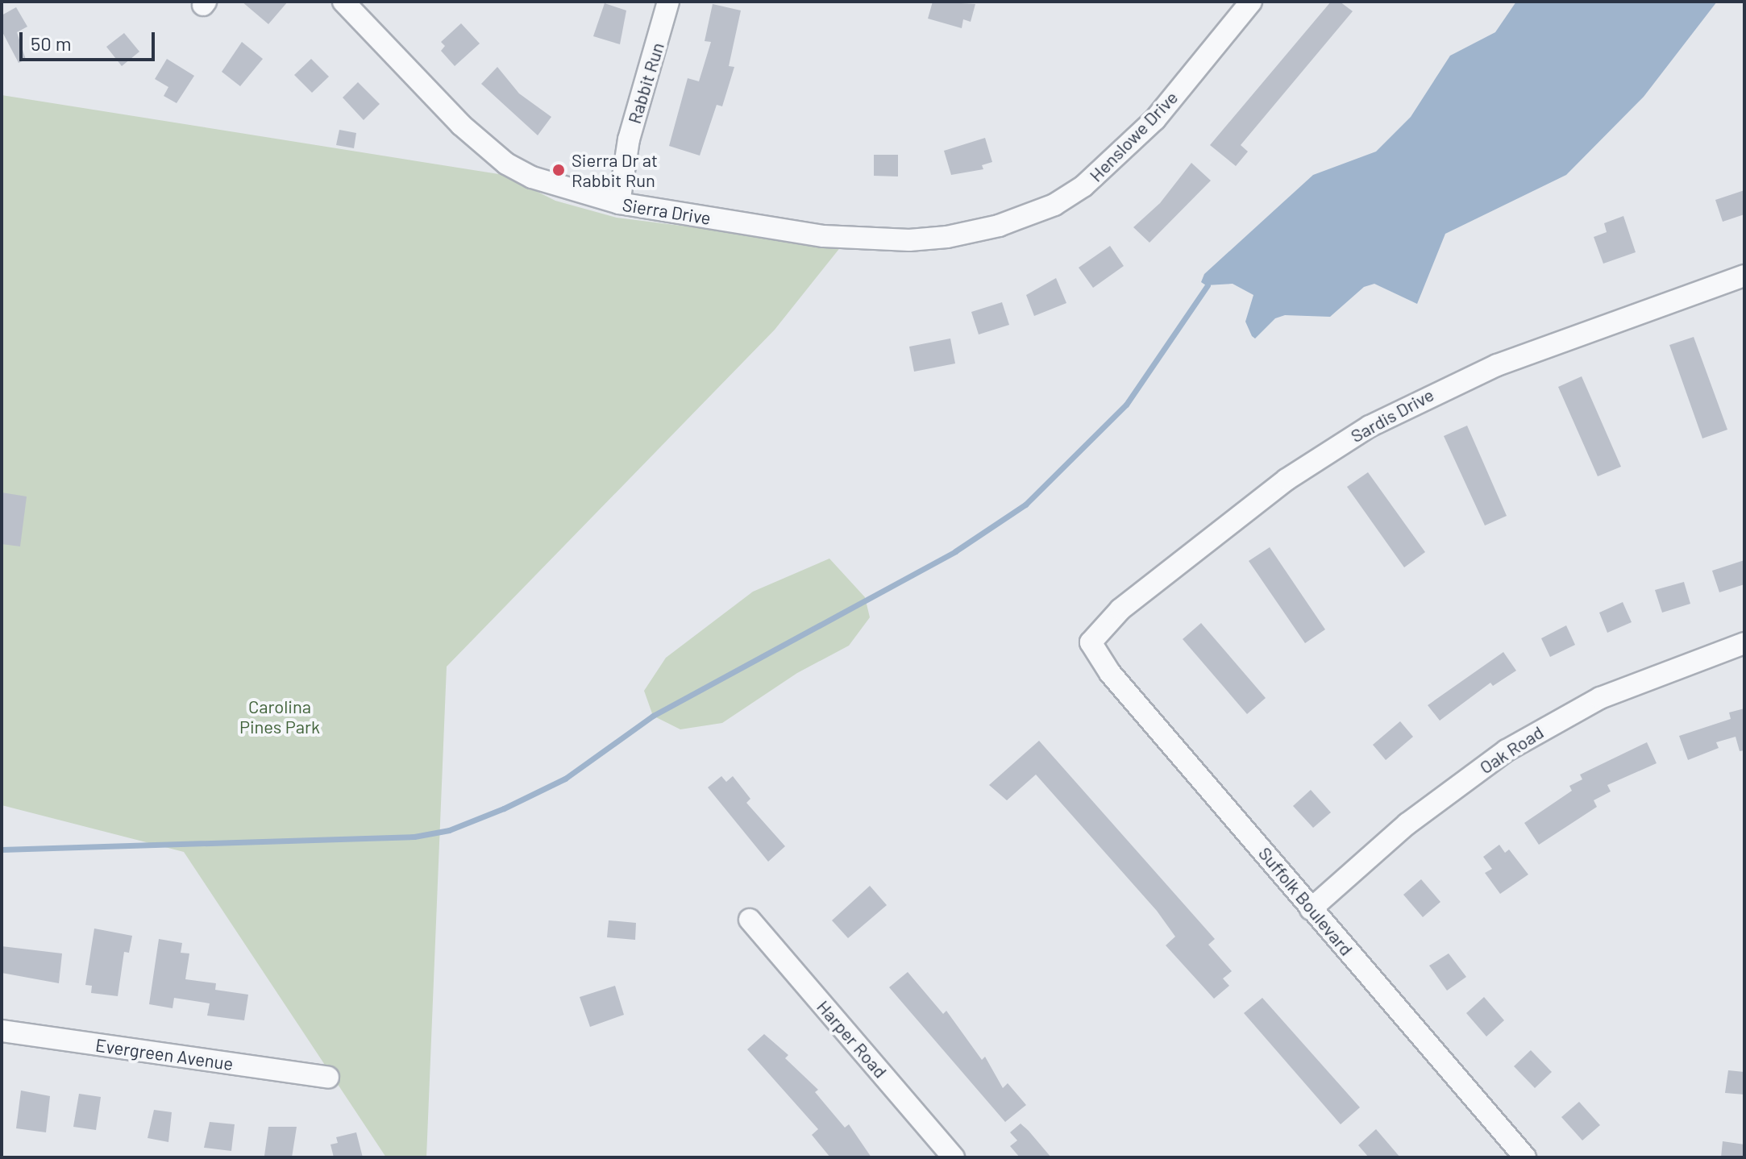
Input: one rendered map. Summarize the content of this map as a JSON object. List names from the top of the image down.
{
  "streets": {
    "street": [
      "Rabbit Run",
      "Henslowe Drive",
      "Sierra Drive",
      "Sardis Drive",
      "Oak Road",
      "Suffolk Boulevard",
      "Harper Road",
      "Evergreen Avenue"
    ]
  },
  "crossings": [
    ["Rabbit Run", "Sierra Drive"],
    ["Henslowe Drive", "Sierra Drive"],
    ["Sardis Drive", "Suffolk Boulevard"],
    ["Oak Road", "Suffolk Boulevard"]
  ],
  "parks": ["Carolina Pines Park"],
  "places": ["Sierra Dr at Rabbit Run"],
  "scale_bar": "50 m"
}
